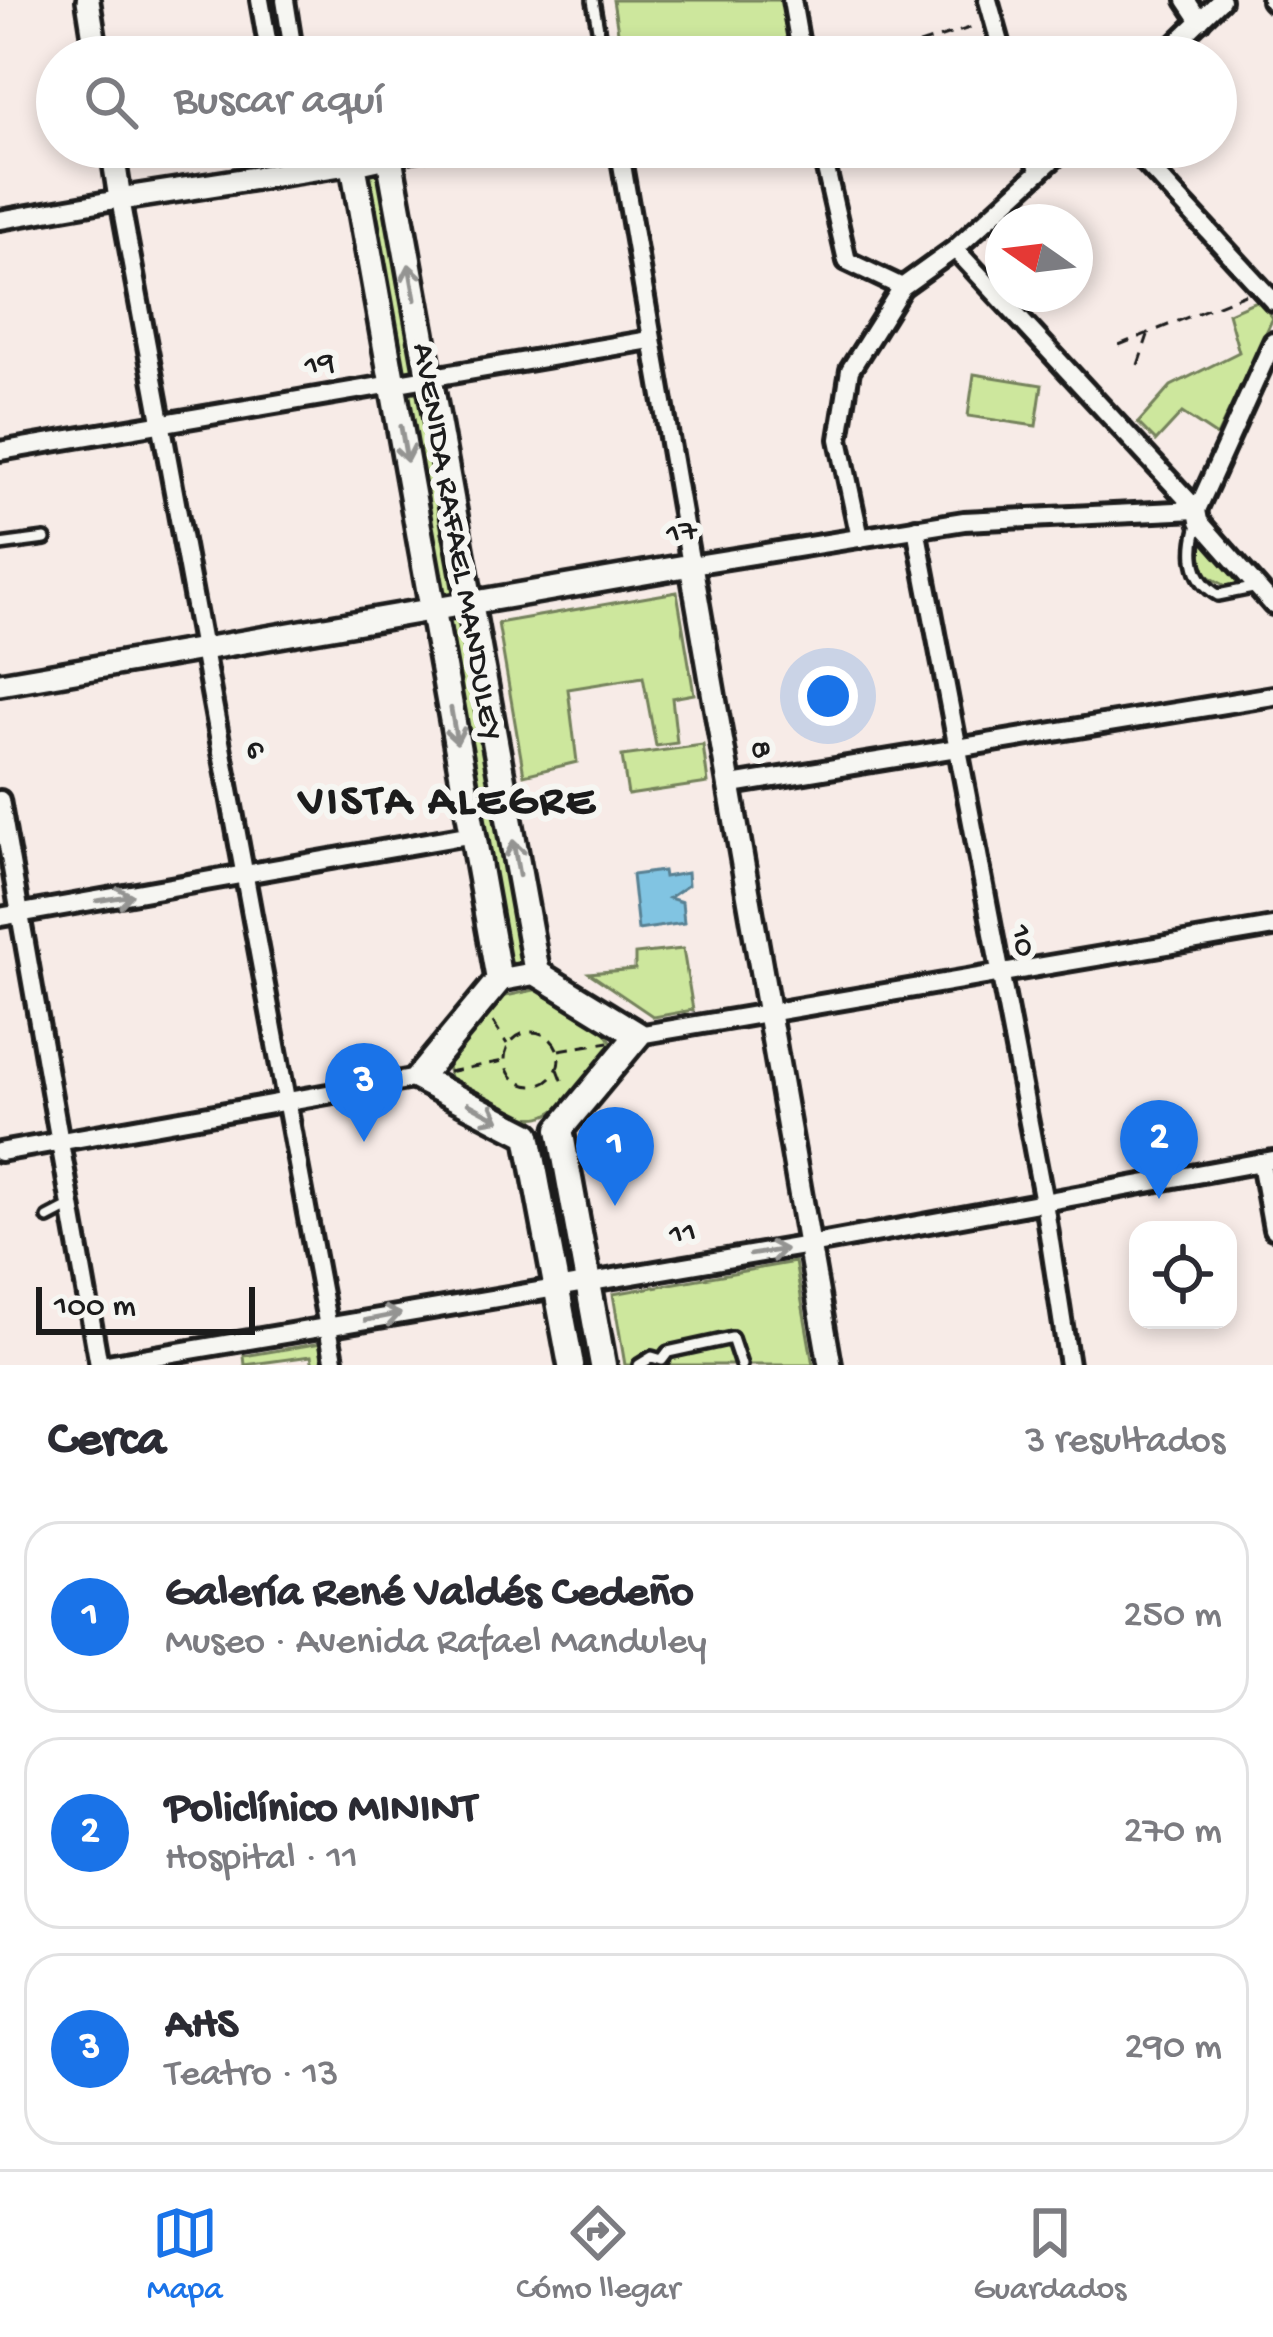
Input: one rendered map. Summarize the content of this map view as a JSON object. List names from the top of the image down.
{
  "streets": {
    "main road": ["AVENIDA RAFAEL MANDULEY"],
    "street": [
      "19",
      "17",
      "6",
      "8",
      "10",
      "11"
    ]
  },
  "crossings": [
    ["19", "AVENIDA RAFAEL MANDULEY"],
    ["19", "6"],
    ["19", "8"],
    ["17", "AVENIDA RAFAEL MANDULEY"],
    ["17", "6"],
    ["17", "8"],
    ["17", "10"],
    ["6", "11"],
    ["8", "11"],
    ["10", "11"]
  ],
  "one_way": ["11"],
  "districts": ["VISTA ALEGRE"],
  "scale_bar": "100 m",
  "north": "left",
  "page": {
    "search": "Buscar aquí",
    "pins": ["3", "2", "1"],
    "scale": "100 m",
    "heading": ["Cerca", "3 resultados"],
    "list": [
      {
        "mark": "1",
        "name": "Galería René Valdés Cedeño",
        "note": "Museo · Avenida Rafael Manduley",
        "value": "250 m"
      },
      {
        "mark": "2",
        "name": "Policlínico MININT",
        "note": "Hospital · 11",
        "value": "270 m"
      },
      {
        "mark": "3",
        "name": "AHS",
        "note": "Teatro · 13",
        "value": "290 m"
      }
    ],
    "nav": ["Mapa", "Cómo llegar", "Guardados"]
  }
}
